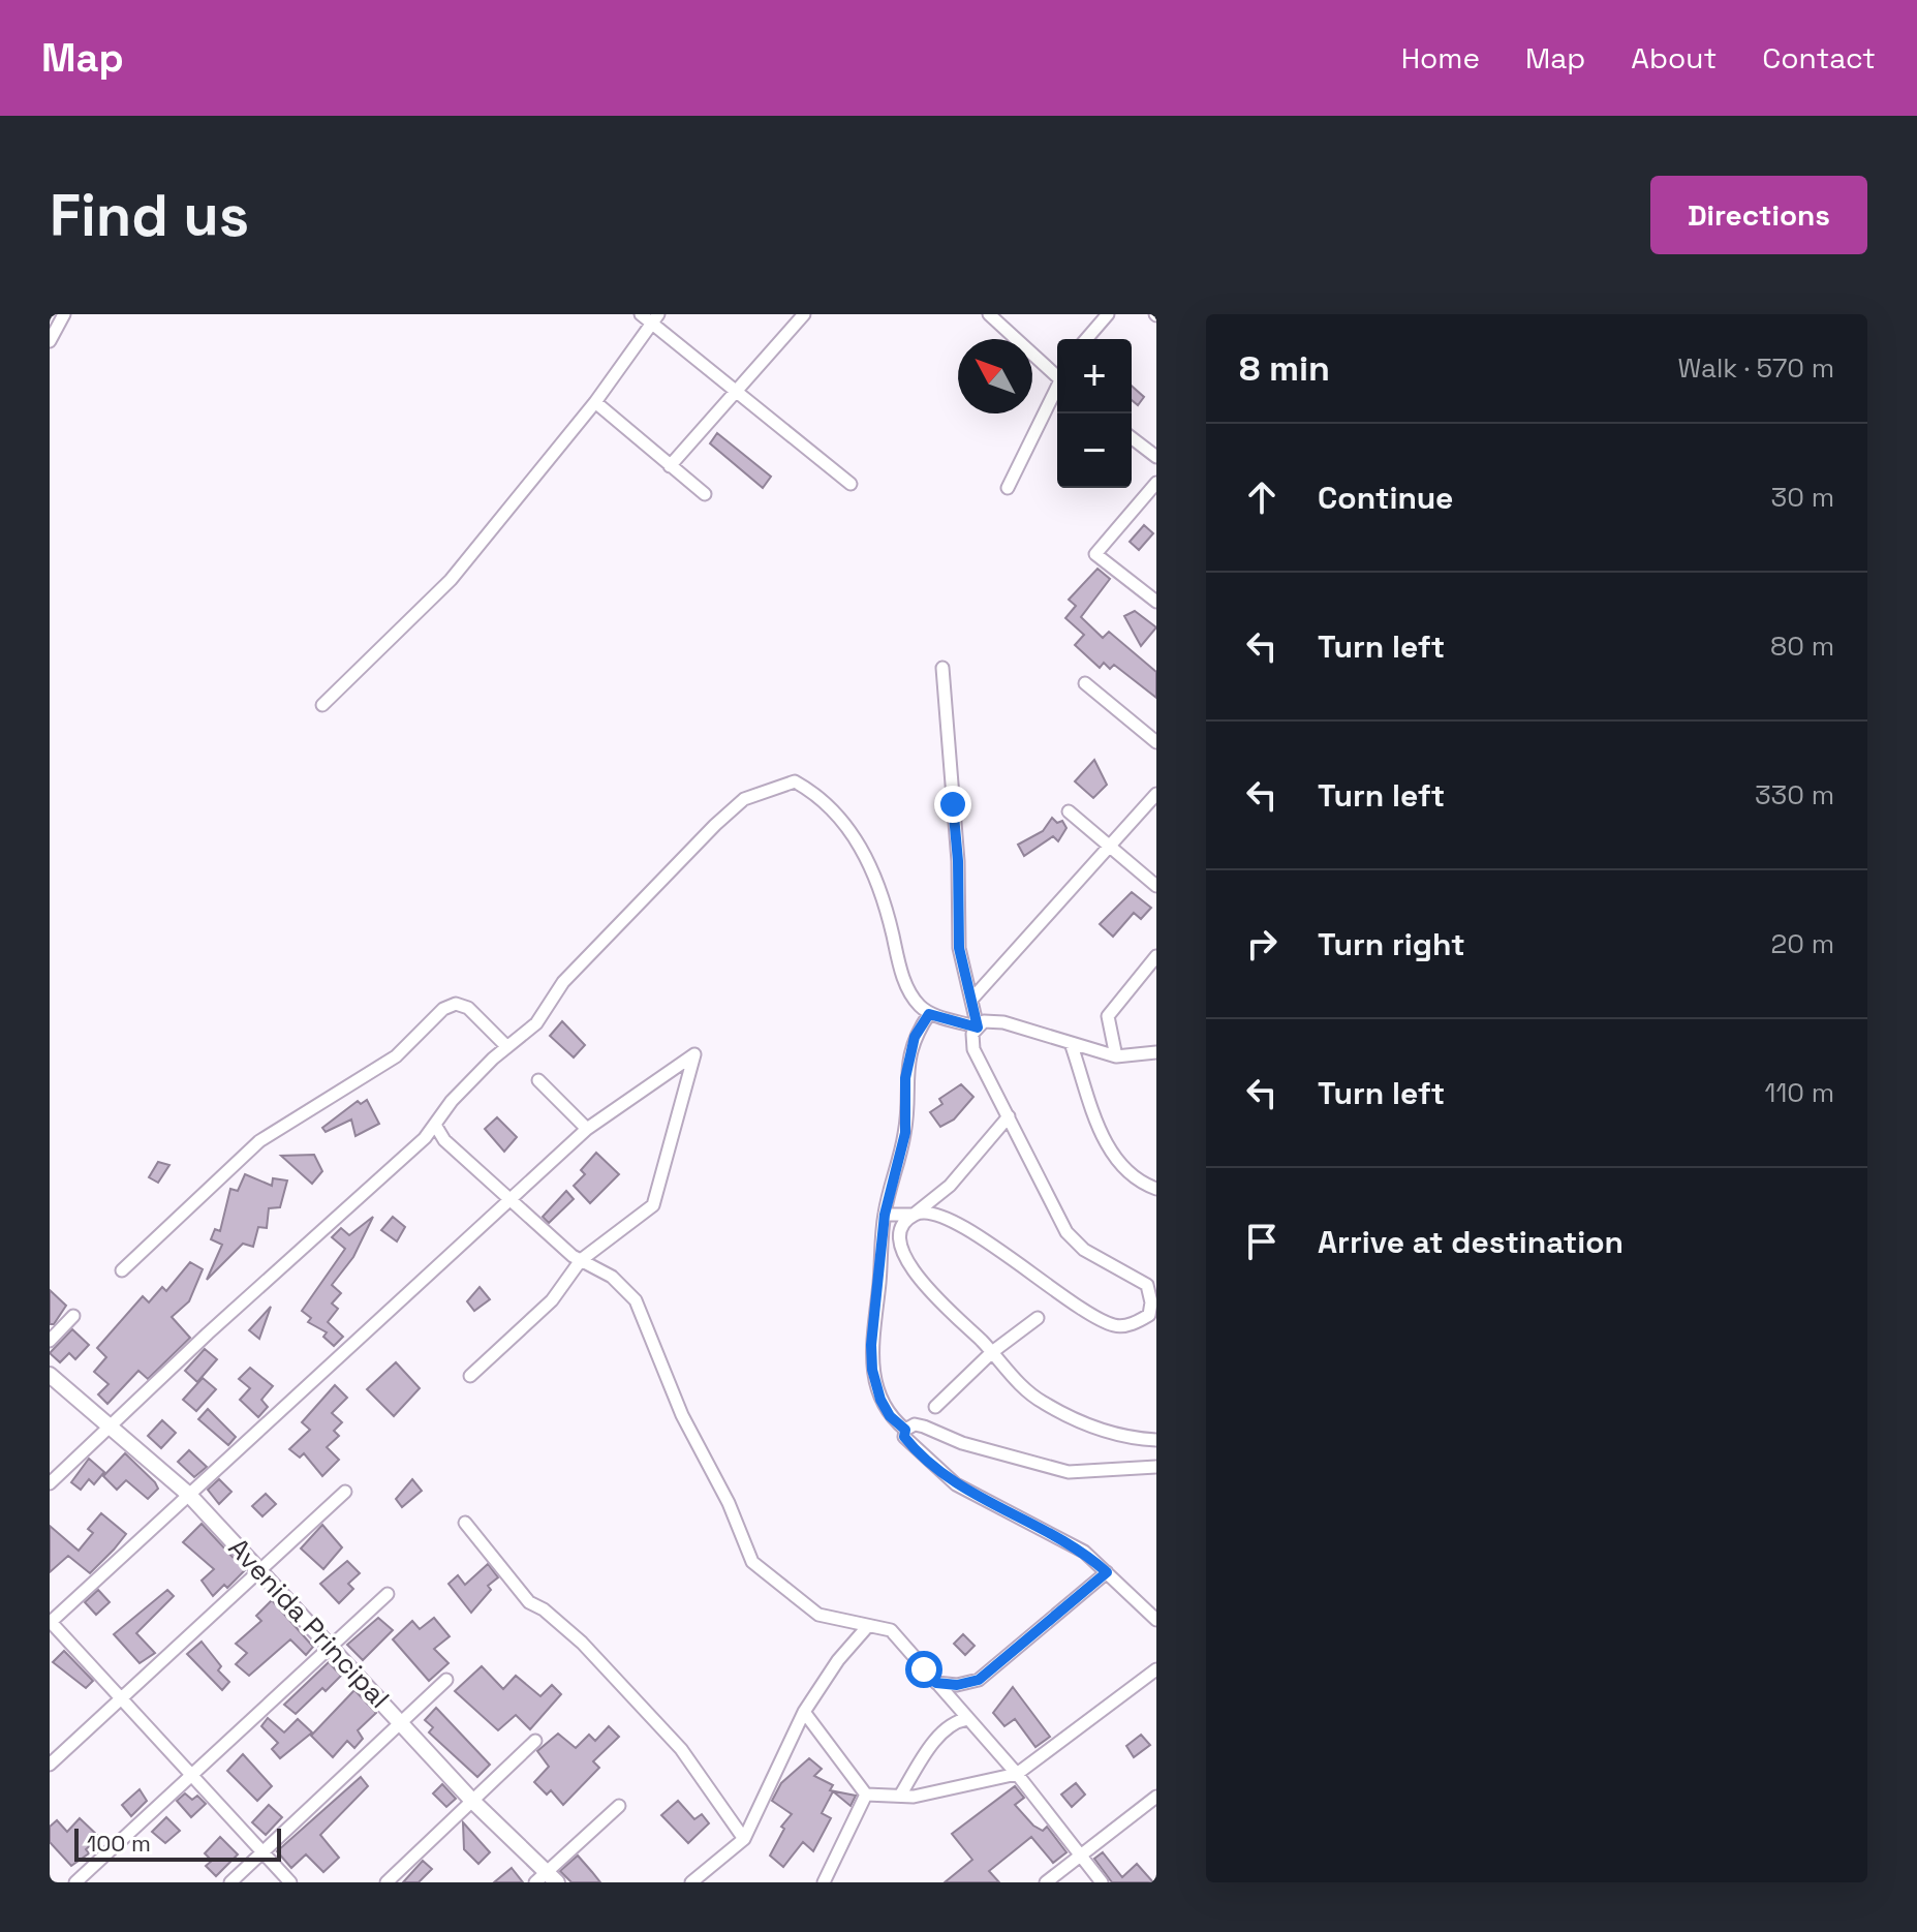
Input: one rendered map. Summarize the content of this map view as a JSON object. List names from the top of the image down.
{
  "streets": {
    "street": ["Avenida Principal"]
  },
  "scale_bar": "100 m",
  "north": "top left",
  "page": {
    "header": "Map",
    "nav": [
      "Home",
      "Map",
      "About",
      "Contact"
    ],
    "buttons": "Directions",
    "title": "Find us",
    "heading": ["8 min", "Walk · 570 m"],
    "map_buttons": ["+", "−"],
    "list": [
      ["Continue", "30 m"],
      ["Turn left", "80 m"],
      ["Turn left", "330 m"],
      ["Turn right", "20 m"],
      ["Turn left", "110 m"],
      "Arrive at destination"
    ],
    "scale": "100 m"
  }
}
